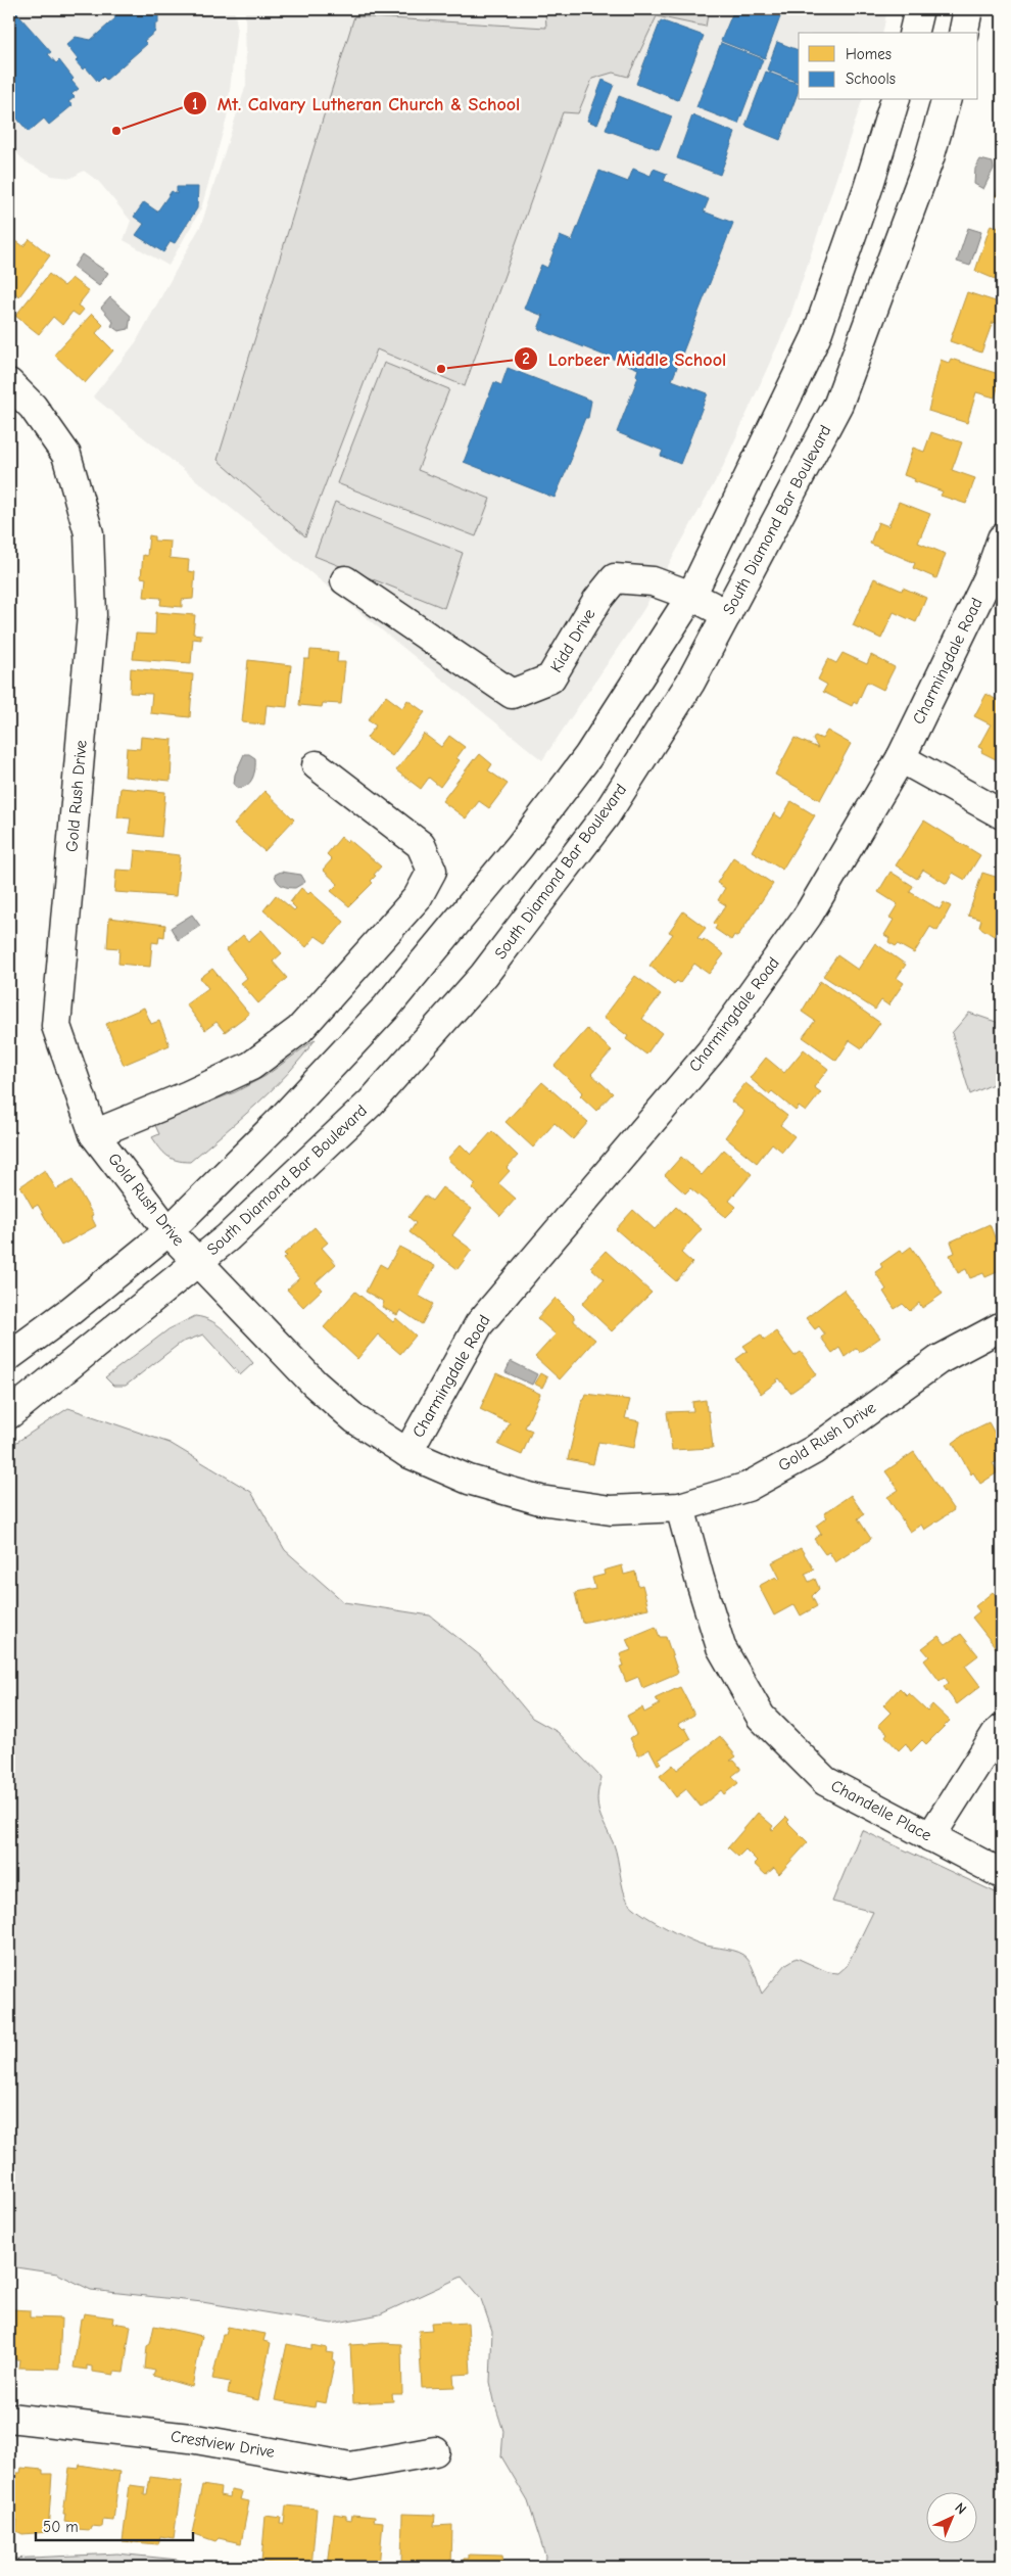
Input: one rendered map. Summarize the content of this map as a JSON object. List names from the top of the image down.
{
  "streets": {
    "street": [
      "South Diamond Bar Boulevard",
      "Kidd Drive",
      "Charmingdale Road",
      "Gold Rush Drive",
      "Chandelle Place",
      "Crestview Drive"
    ]
  },
  "crossings": [
    ["South Diamond Bar Boulevard", "Kidd Drive"],
    ["South Diamond Bar Boulevard", "Gold Rush Drive"],
    ["Charmingdale Road", "Gold Rush Drive"],
    ["Gold Rush Drive", "Chandelle Place"]
  ],
  "places": ["Mt. Calvary Lutheran Church & School", "Lorbeer Middle School"],
  "legend": ["Homes", "Schools"],
  "scale_bar": "50 m",
  "north": "top right"
}
